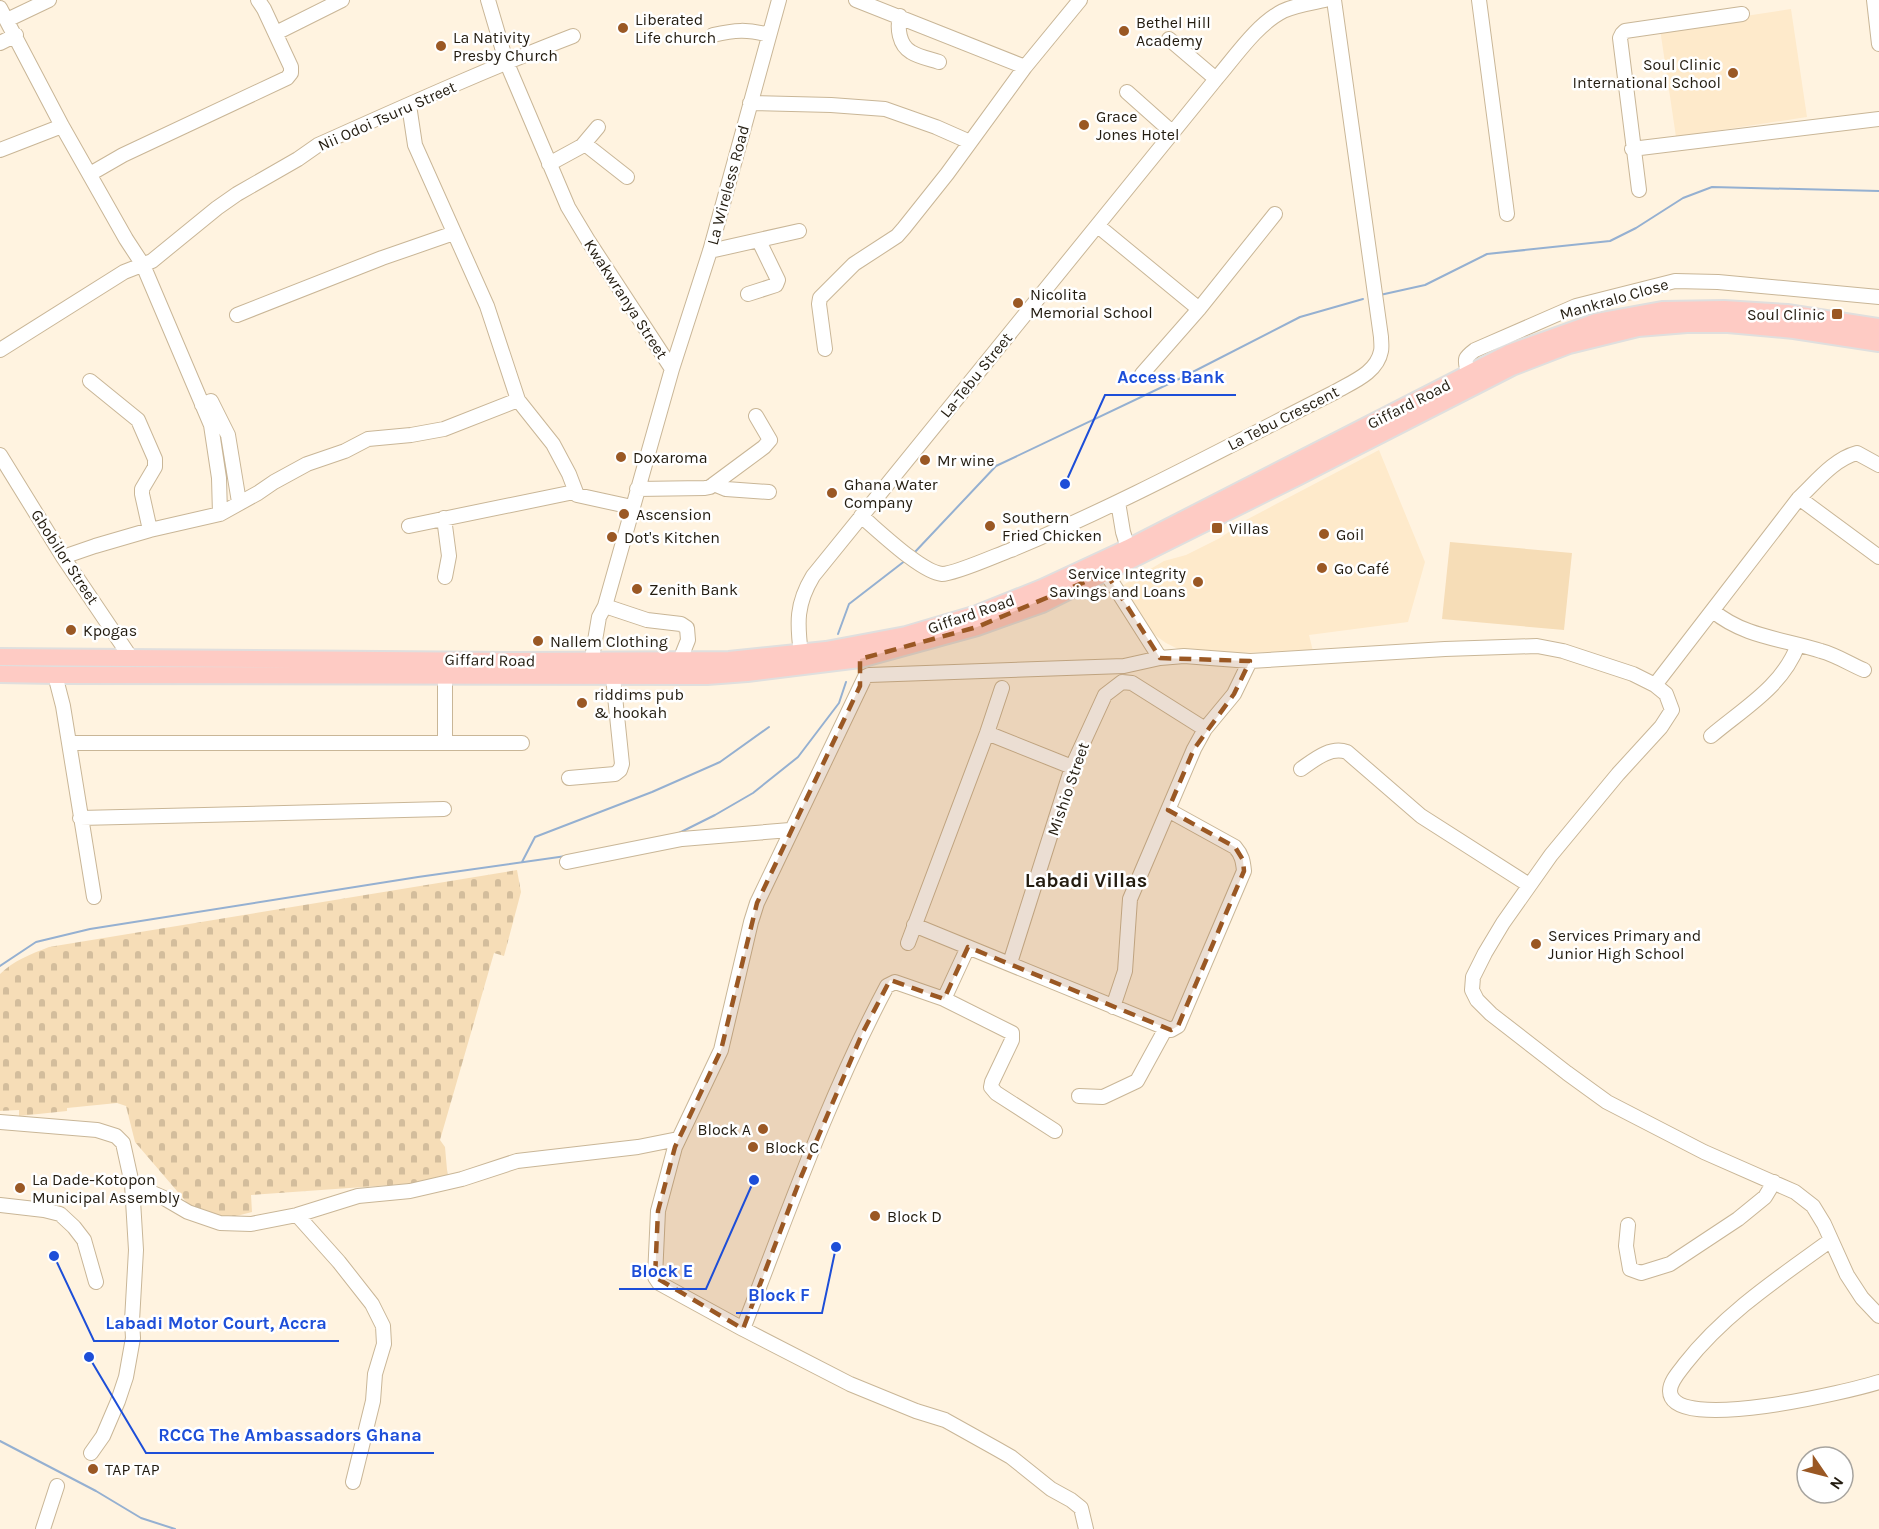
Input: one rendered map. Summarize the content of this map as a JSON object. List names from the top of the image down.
{
  "streets": {
    "main road": ["Giffard Road"],
    "street": [
      "Nii Odoi Tsuru Street",
      "La Wireless Road",
      "Kwakwranya Street",
      "Mankralo Close",
      "La-Tebu Street",
      "La Tebu Crescent",
      "Gbobilor Street",
      "Mishio Street"
    ]
  },
  "crossings": [
    ["Nii Odoi Tsuru Street", "Kwakwranya Street"],
    ["La Wireless Road", "Kwakwranya Street"],
    ["Kwakwranya Street", "Giffard Road"],
    ["Mankralo Close", "Giffard Road"],
    ["La-Tebu Street", "Giffard Road"],
    ["La-Tebu Street", "La Tebu Crescent"],
    ["Giffard Road", "Gbobilor Street"]
  ],
  "districts": ["Labadi Villas"],
  "places": {
    "other": [
      "Liberated Life church",
      "Bethel Hill Academy",
      "La Nativity Presby Church",
      "Soul Clinic International School",
      "Grace Jones Hotel",
      "Nicolita Memorial School",
      "Doxaroma",
      "Mr wine",
      "Access Bank",
      "Ghana Water Company",
      "Ascension",
      "Southern Fried Chicken",
      "Goil",
      "Dot's Kitchen",
      "Go Café",
      "Service Integrity Savings and Loans",
      "Zenith Bank",
      "Kpogas",
      "Nallem Clothing",
      "riddims pub & hookah",
      "Services Primary and Junior High School",
      "Block A",
      "Block C",
      "Block E",
      "La Dade-Kotopon Municipal Assembly",
      "Block D",
      "Block F",
      "Labadi Motor Court, Accra",
      "RCCG The Ambassadors Ghana",
      "TAP TAP"
    ],
    "transit": ["Soul Clinic", "Villas"]
  },
  "north": "bottom right"
}
